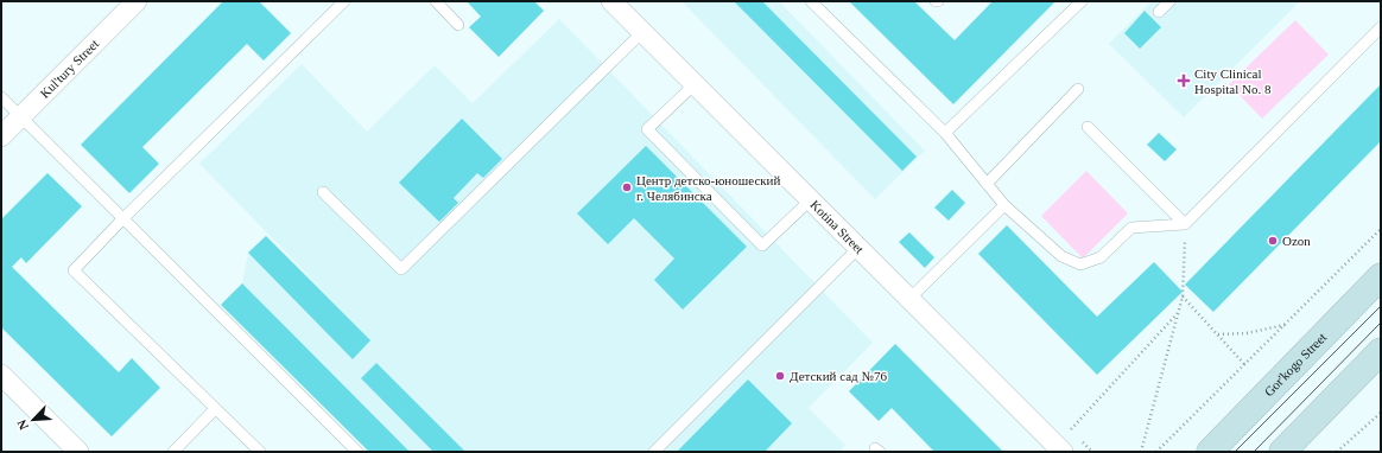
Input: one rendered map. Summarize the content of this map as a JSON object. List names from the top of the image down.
{
  "streets": {
    "main road": ["Gor'kogo Street"],
    "street": ["Kul'tury Street", "Kotina Street"]
  },
  "places": {
    "health": ["City Clinical Hospital No. 8"],
    "other": ["Центр детско-юношеский г. Челябинска", "Ozon", "Детский сад №76"]
  },
  "north": "bottom left"
}
